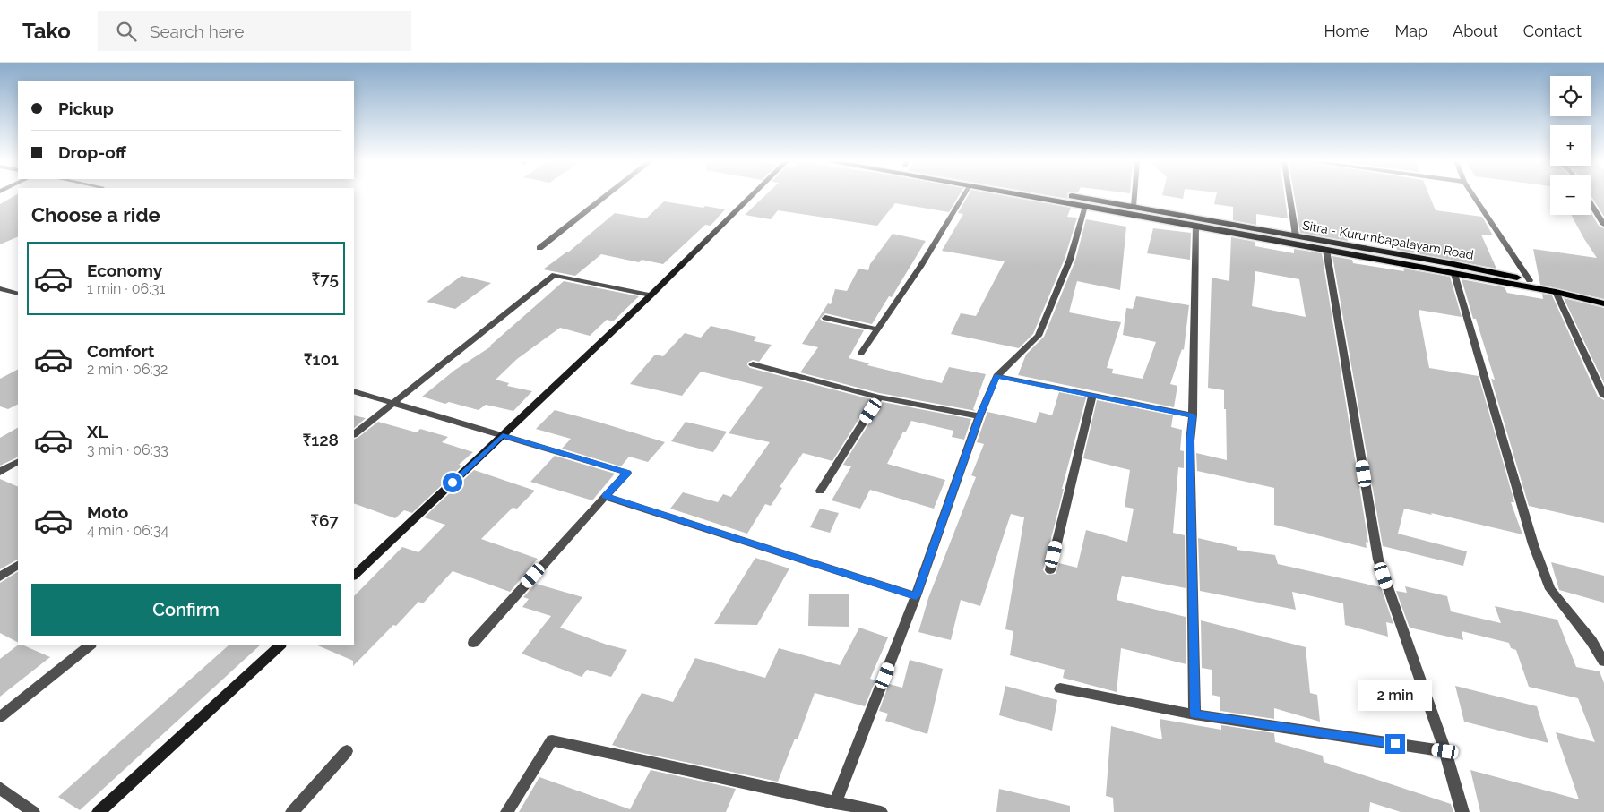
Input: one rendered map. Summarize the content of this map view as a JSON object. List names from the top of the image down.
{
  "streets": {
    "main road": ["Sitra - Kurumbapalayam Road"]
  },
  "page": {
    "header": "Tako",
    "search": "Search here",
    "nav": [
      "Home",
      "Map",
      "About",
      "Contact"
    ],
    "map_buttons": ["+", "−"],
    "banner": ["Pickup", "Drop-off"],
    "heading": "Choose a ride",
    "list": [
      {
        "name": "Economy",
        "note": "1 min · 06:31",
        "value": "₹75"
      },
      {
        "name": "Comfort",
        "note": "2 min · 06:32",
        "value": "₹101"
      },
      {
        "name": "XL",
        "note": "3 min · 06:33",
        "value": "₹128"
      },
      {
        "name": "Moto",
        "note": "4 min · 06:34",
        "value": "₹67"
      }
    ],
    "buttons": "Confirm",
    "bubble": "2 min"
  }
}
